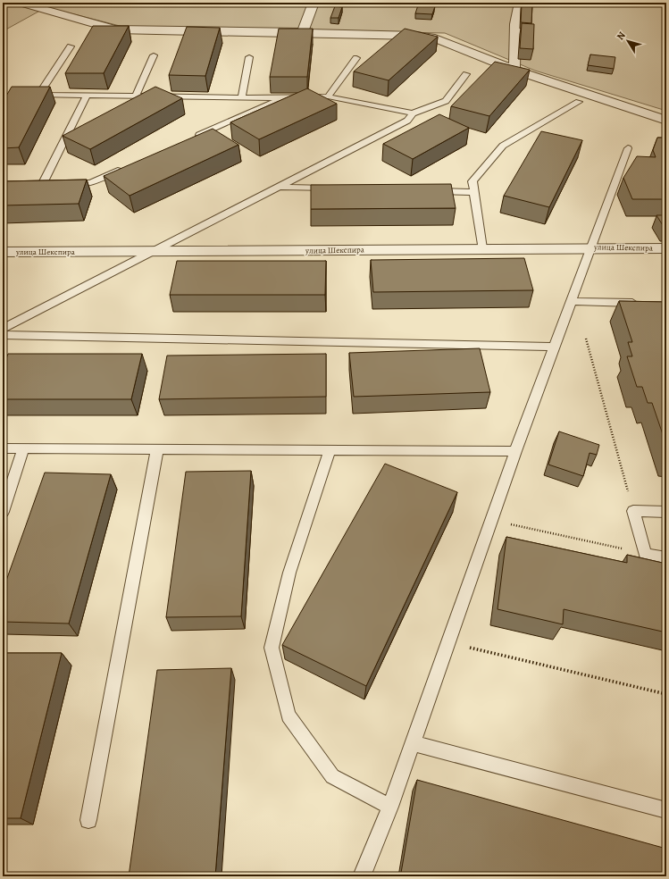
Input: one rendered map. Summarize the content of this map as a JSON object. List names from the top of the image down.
{
  "streets": {
    "street": ["улица Шекспира"]
  },
  "north": "top left"
}
